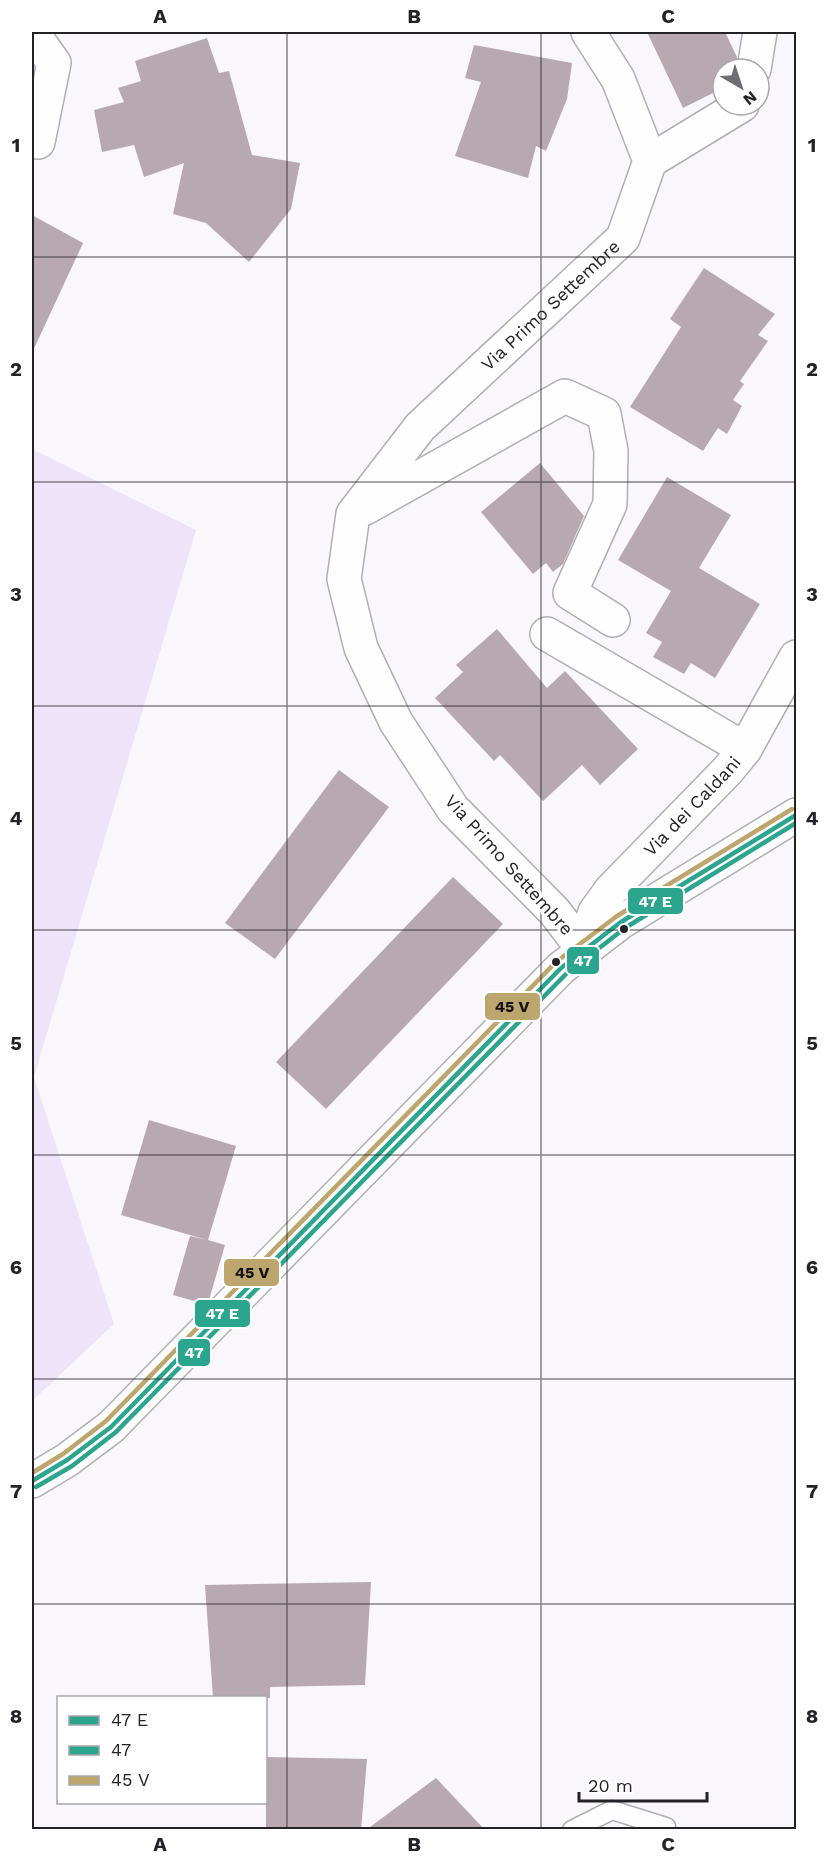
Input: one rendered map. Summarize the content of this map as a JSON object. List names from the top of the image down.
{
  "streets": {
    "street": ["Via Primo Settembre", "Via dei Caldani"]
  },
  "crossings": [
    ["Via Primo Settembre", "Via dei Caldani"]
  ],
  "lines": ["transit line 47"],
  "legend": ["47 E", "47", "45 V"],
  "scale_bar": "20 m",
  "north": "bottom right",
  "grid": {
    "columns": ["A", "B", "C"],
    "rows": [
      "1",
      "2",
      "3",
      "4",
      "5",
      "6",
      "7",
      "8"
    ]
  }
}
